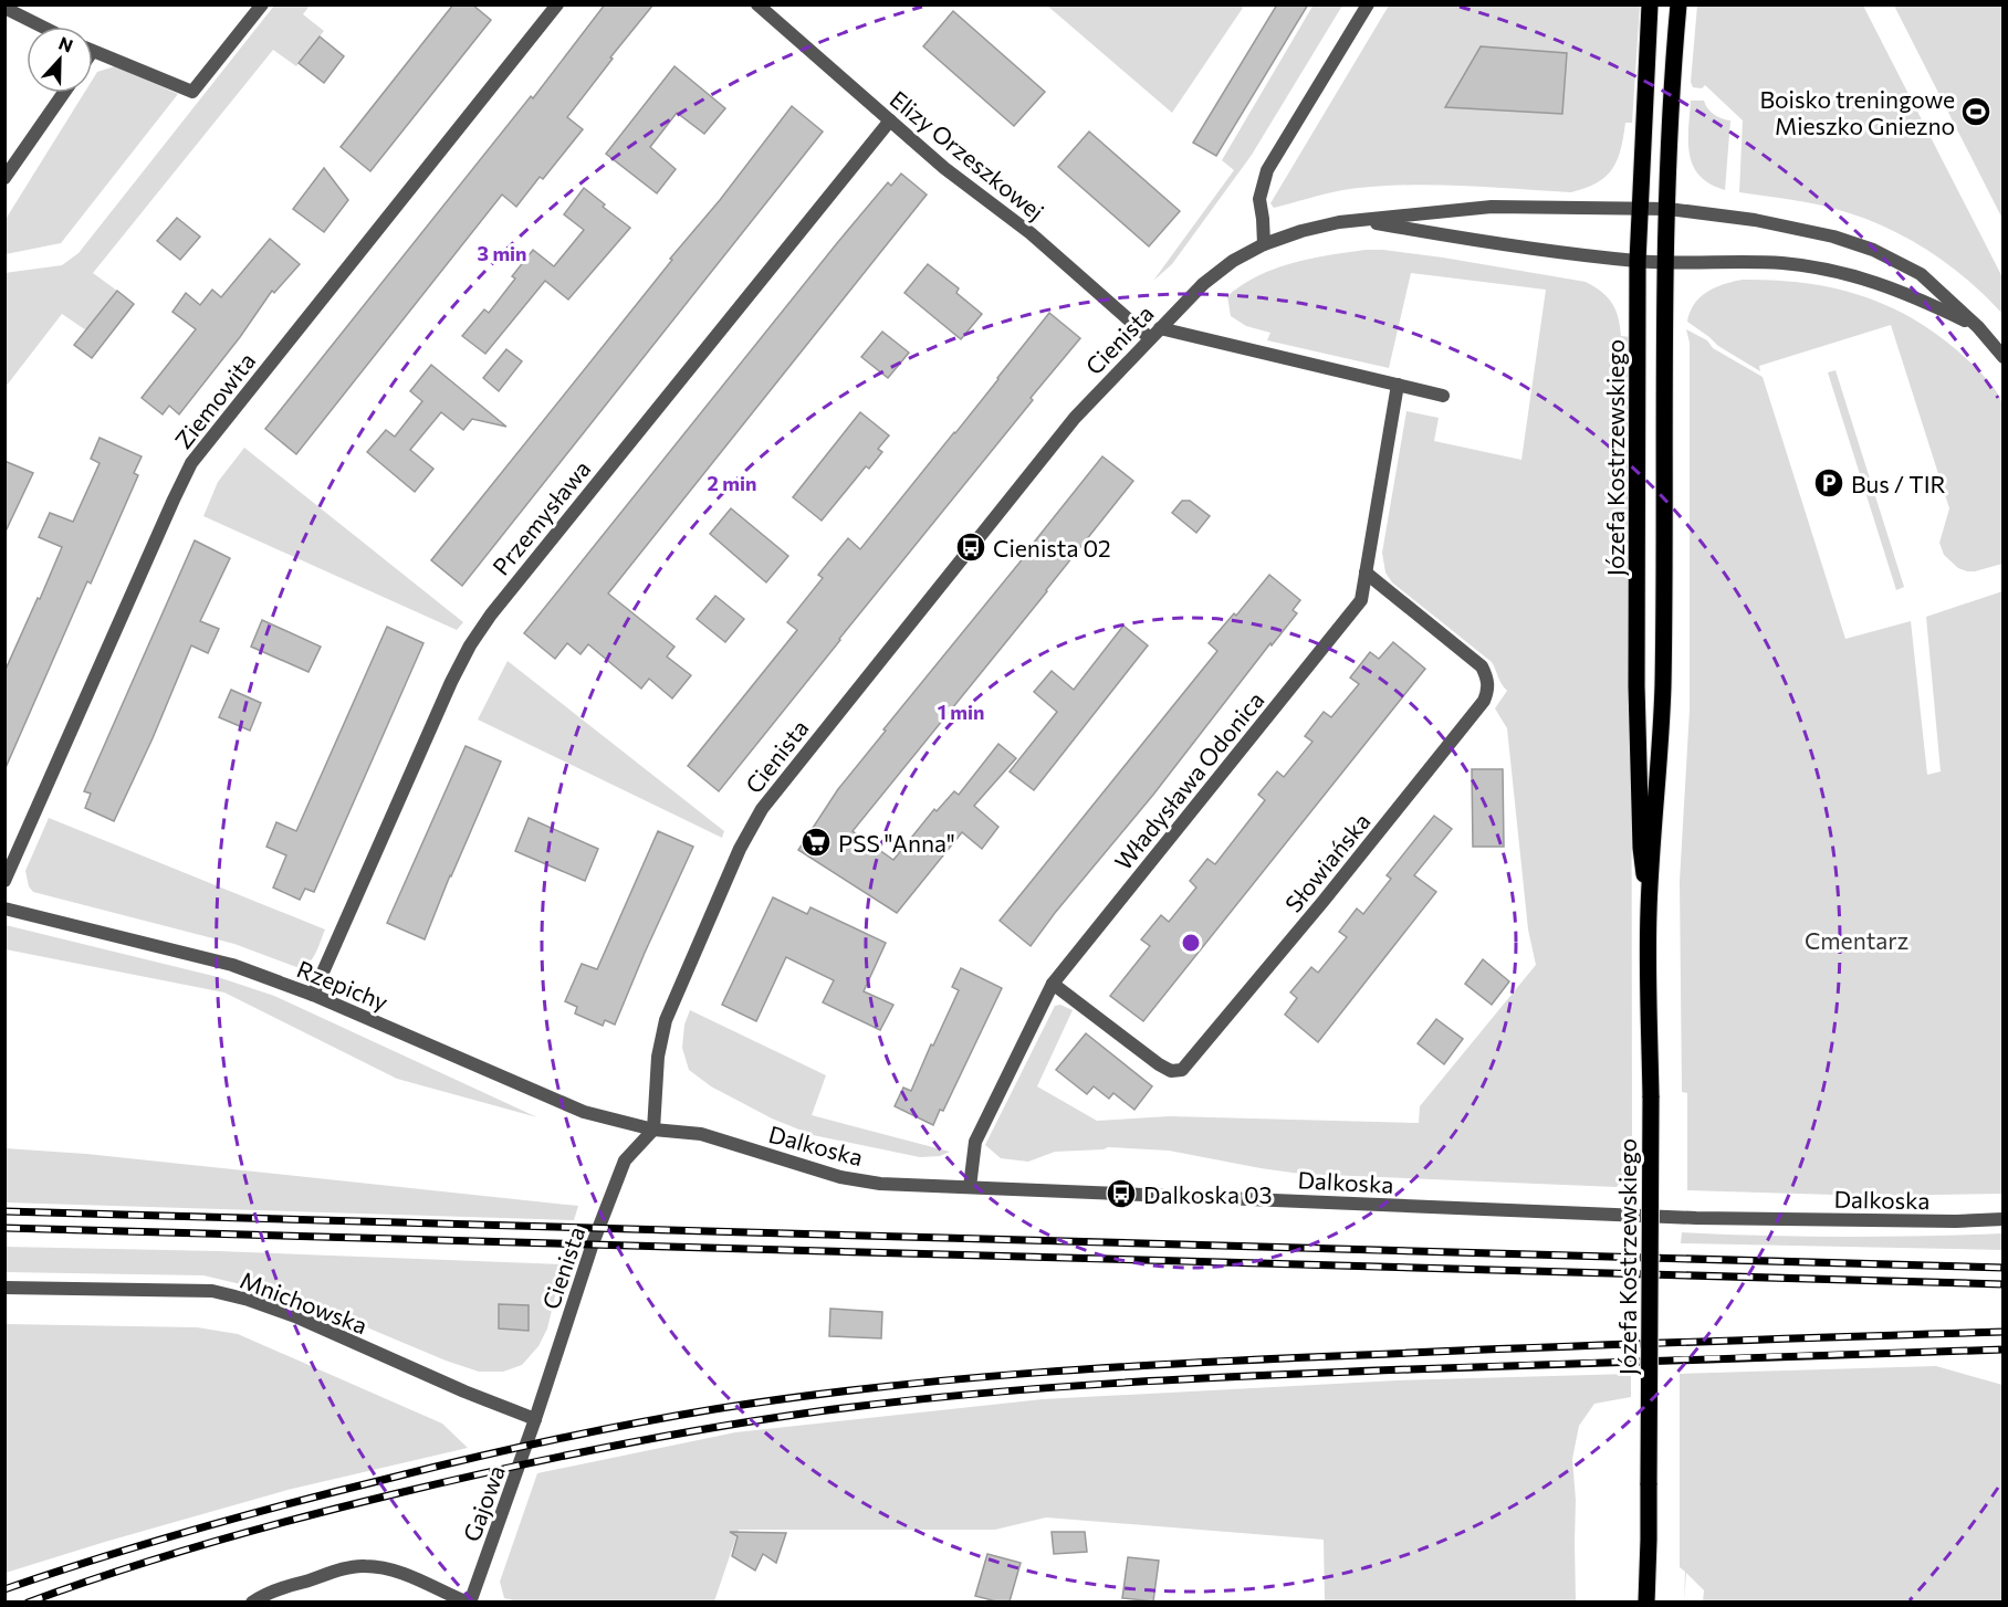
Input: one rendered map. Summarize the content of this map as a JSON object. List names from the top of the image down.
{
  "streets": {
    "main road": ["Józefa Kostrzewskiego"],
    "street": [
      "Elizy Orzeszkowej",
      "Cienista",
      "Ziemowita",
      "Przemysława",
      "Władysława Odonica",
      "Słowiańska",
      "Rzepichy",
      "Dalkoska",
      "Mnichowska",
      "Gajowa"
    ]
  },
  "crossings": [
    ["Elizy Orzeszkowej", "Cienista"],
    ["Elizy Orzeszkowej", "Przemysława"],
    ["Cienista", "Józefa Kostrzewskiego"],
    ["Cienista", "Rzepichy"],
    ["Cienista", "Dalkoska"],
    ["Cienista", "Mnichowska"],
    ["Cienista", "Gajowa"],
    ["Przemysława", "Rzepichy"],
    ["Władysława Odonica", "Słowiańska"],
    ["Władysława Odonica", "Dalkoska"],
    ["Rzepichy", "Dalkoska"],
    ["Mnichowska", "Gajowa"]
  ],
  "parks": ["Cmentarz"],
  "places": {
    "sports": ["Boisko treningowe Mieszko Gniezno"],
    "parking": ["Bus / TIR"],
    "bus stop": ["Cienista 02", "Dalkoska 03"],
    "supermarket": ["PSS \"Anna\""]
  },
  "north": "top",
  "rings": ["3 min", "2 min", "1 min"]
}
